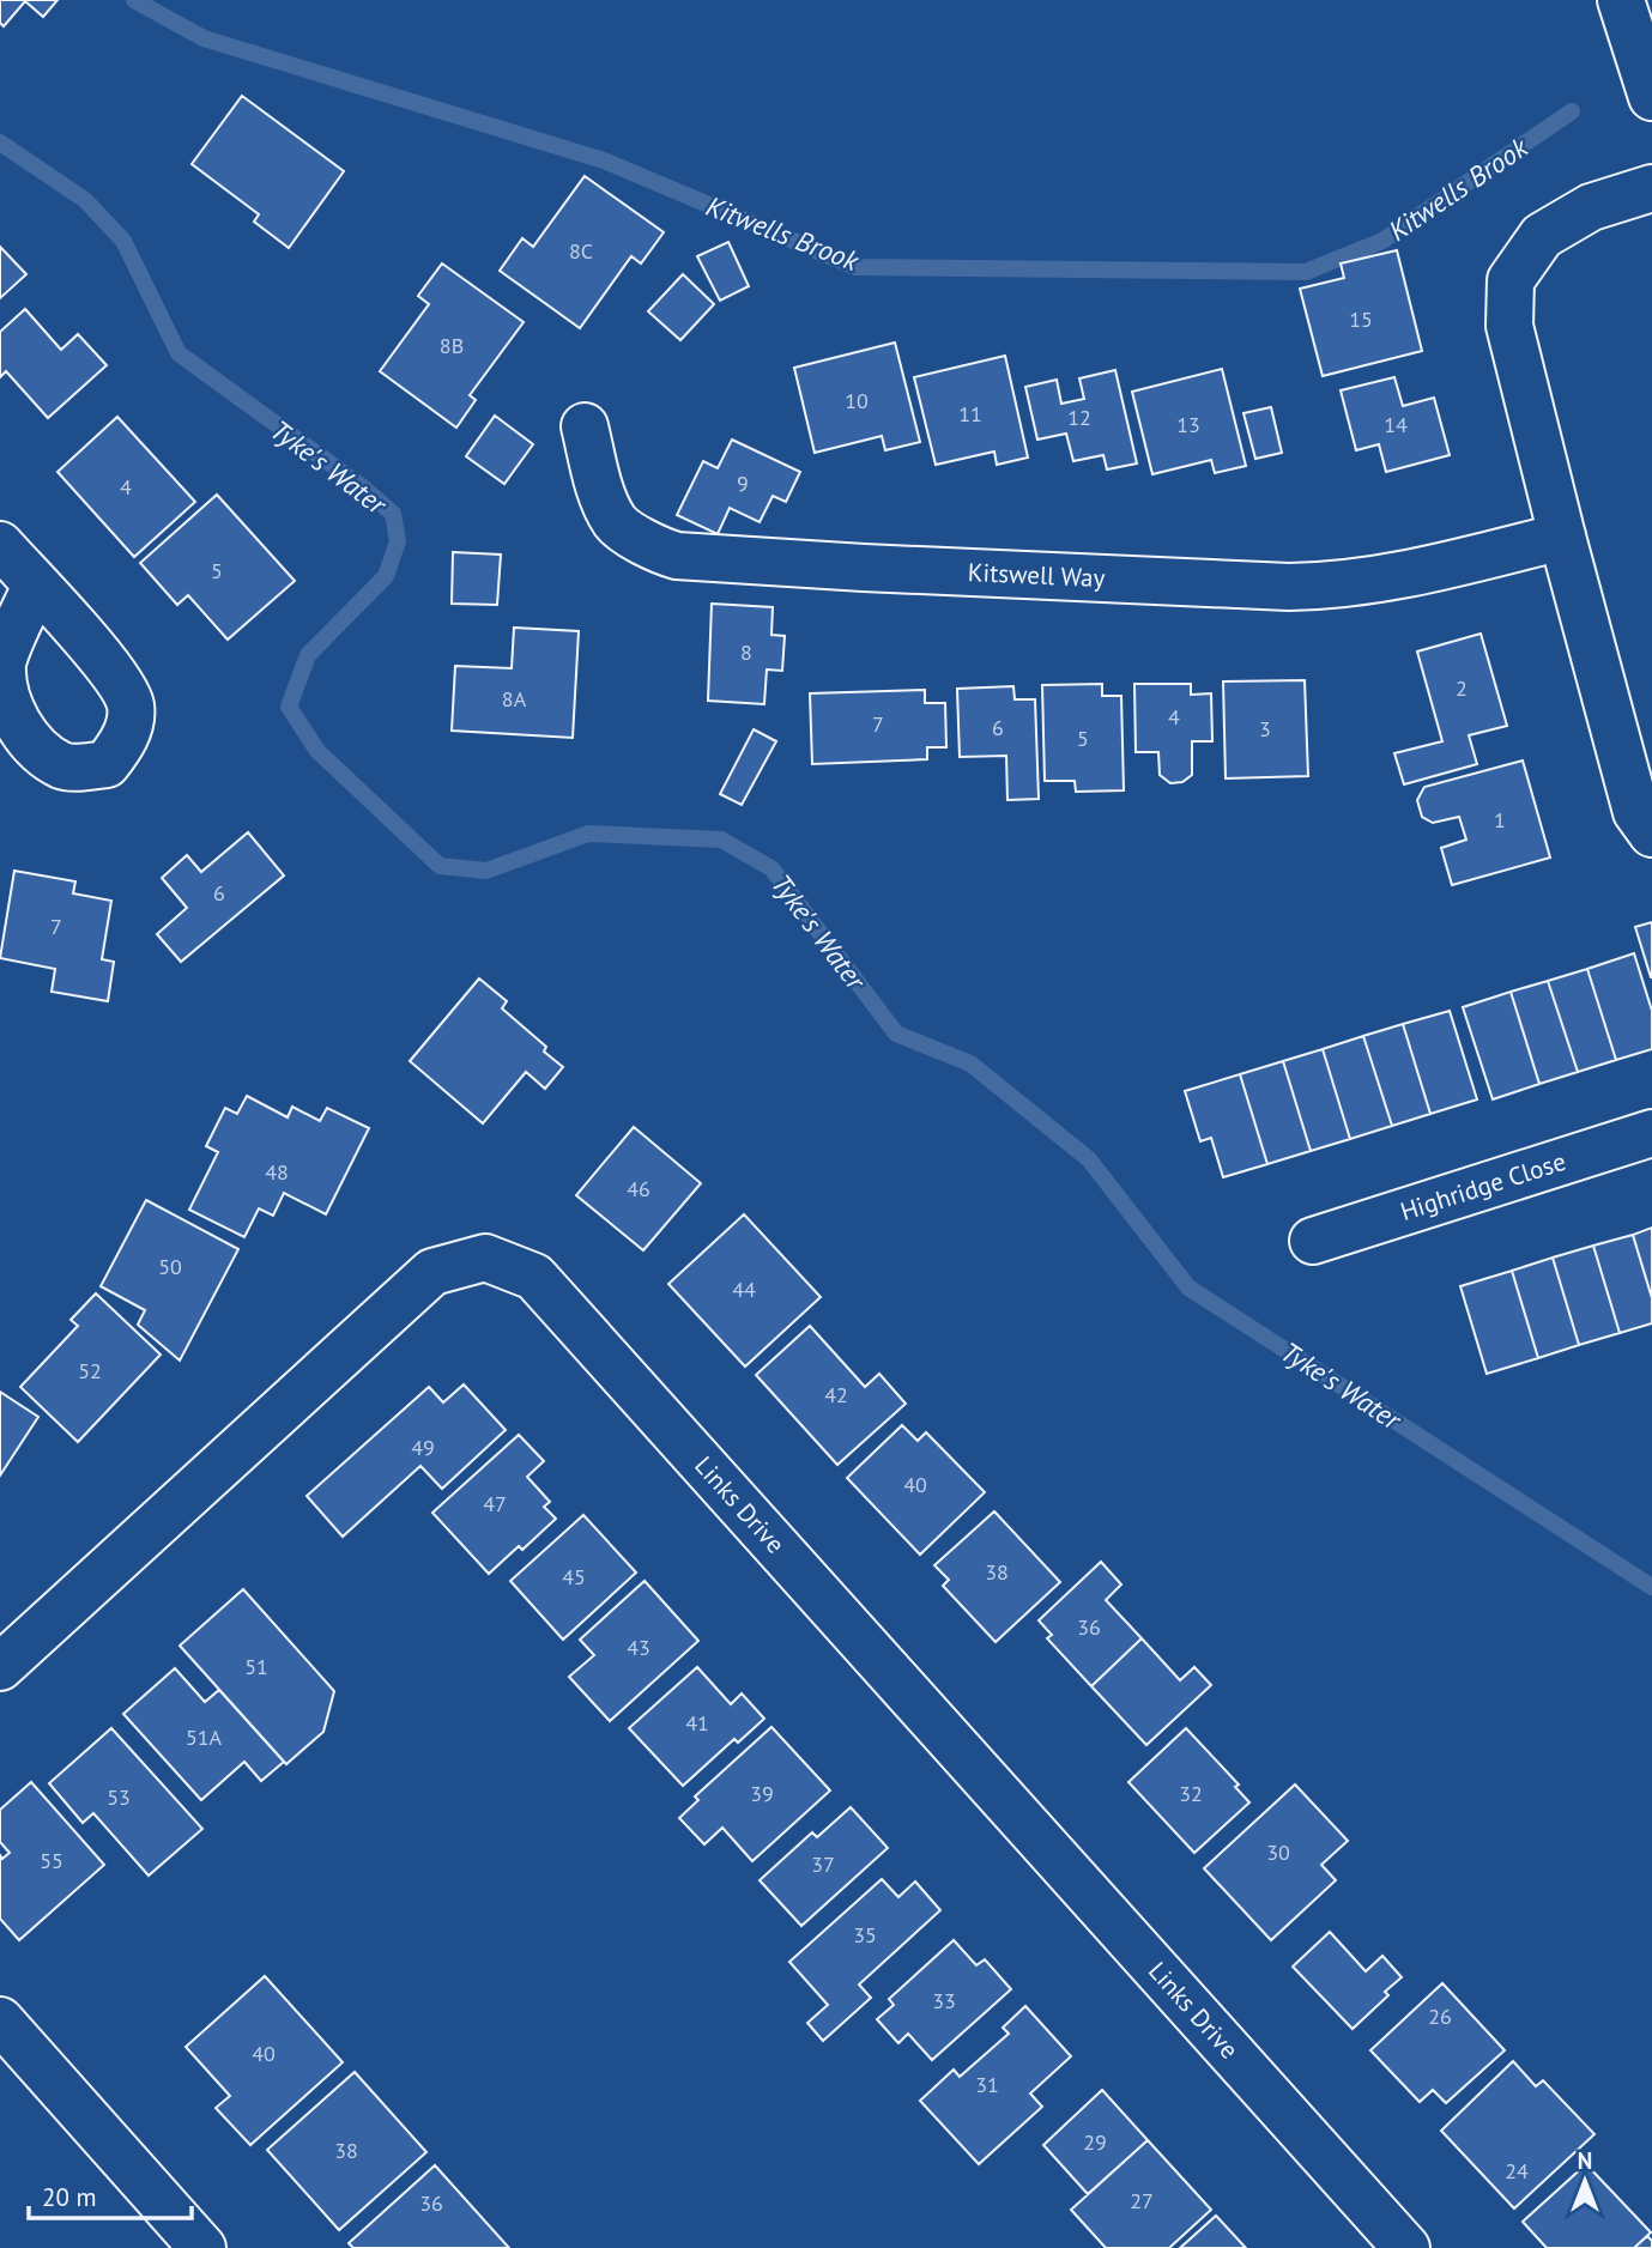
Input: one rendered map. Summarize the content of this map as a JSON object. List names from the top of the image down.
{
  "streets": {
    "street": ["Kitswell Way", "Highridge Close", "Links Drive"]
  },
  "water": ["Kitwells Brook", "Tyke's Water"],
  "house_numbers": [
    "8C",
    "15",
    "8B",
    "10",
    "11",
    "12",
    "13",
    "14",
    "9",
    "4",
    "5",
    "8",
    "2",
    "8A",
    "4",
    "7",
    "6",
    "3",
    "5",
    "1",
    "6",
    "7",
    "48",
    "46",
    "50",
    "44",
    "52",
    "42",
    "49",
    "40",
    "47",
    "38",
    "45",
    "36",
    "43",
    "51",
    "41",
    "51A",
    "39",
    "32",
    "53",
    "30",
    "55",
    "37",
    "35",
    "33",
    "26",
    "40",
    "31",
    "29",
    "38",
    "24",
    "27",
    "36"
  ],
  "scale_bar": "20 m",
  "north": "top"
}
